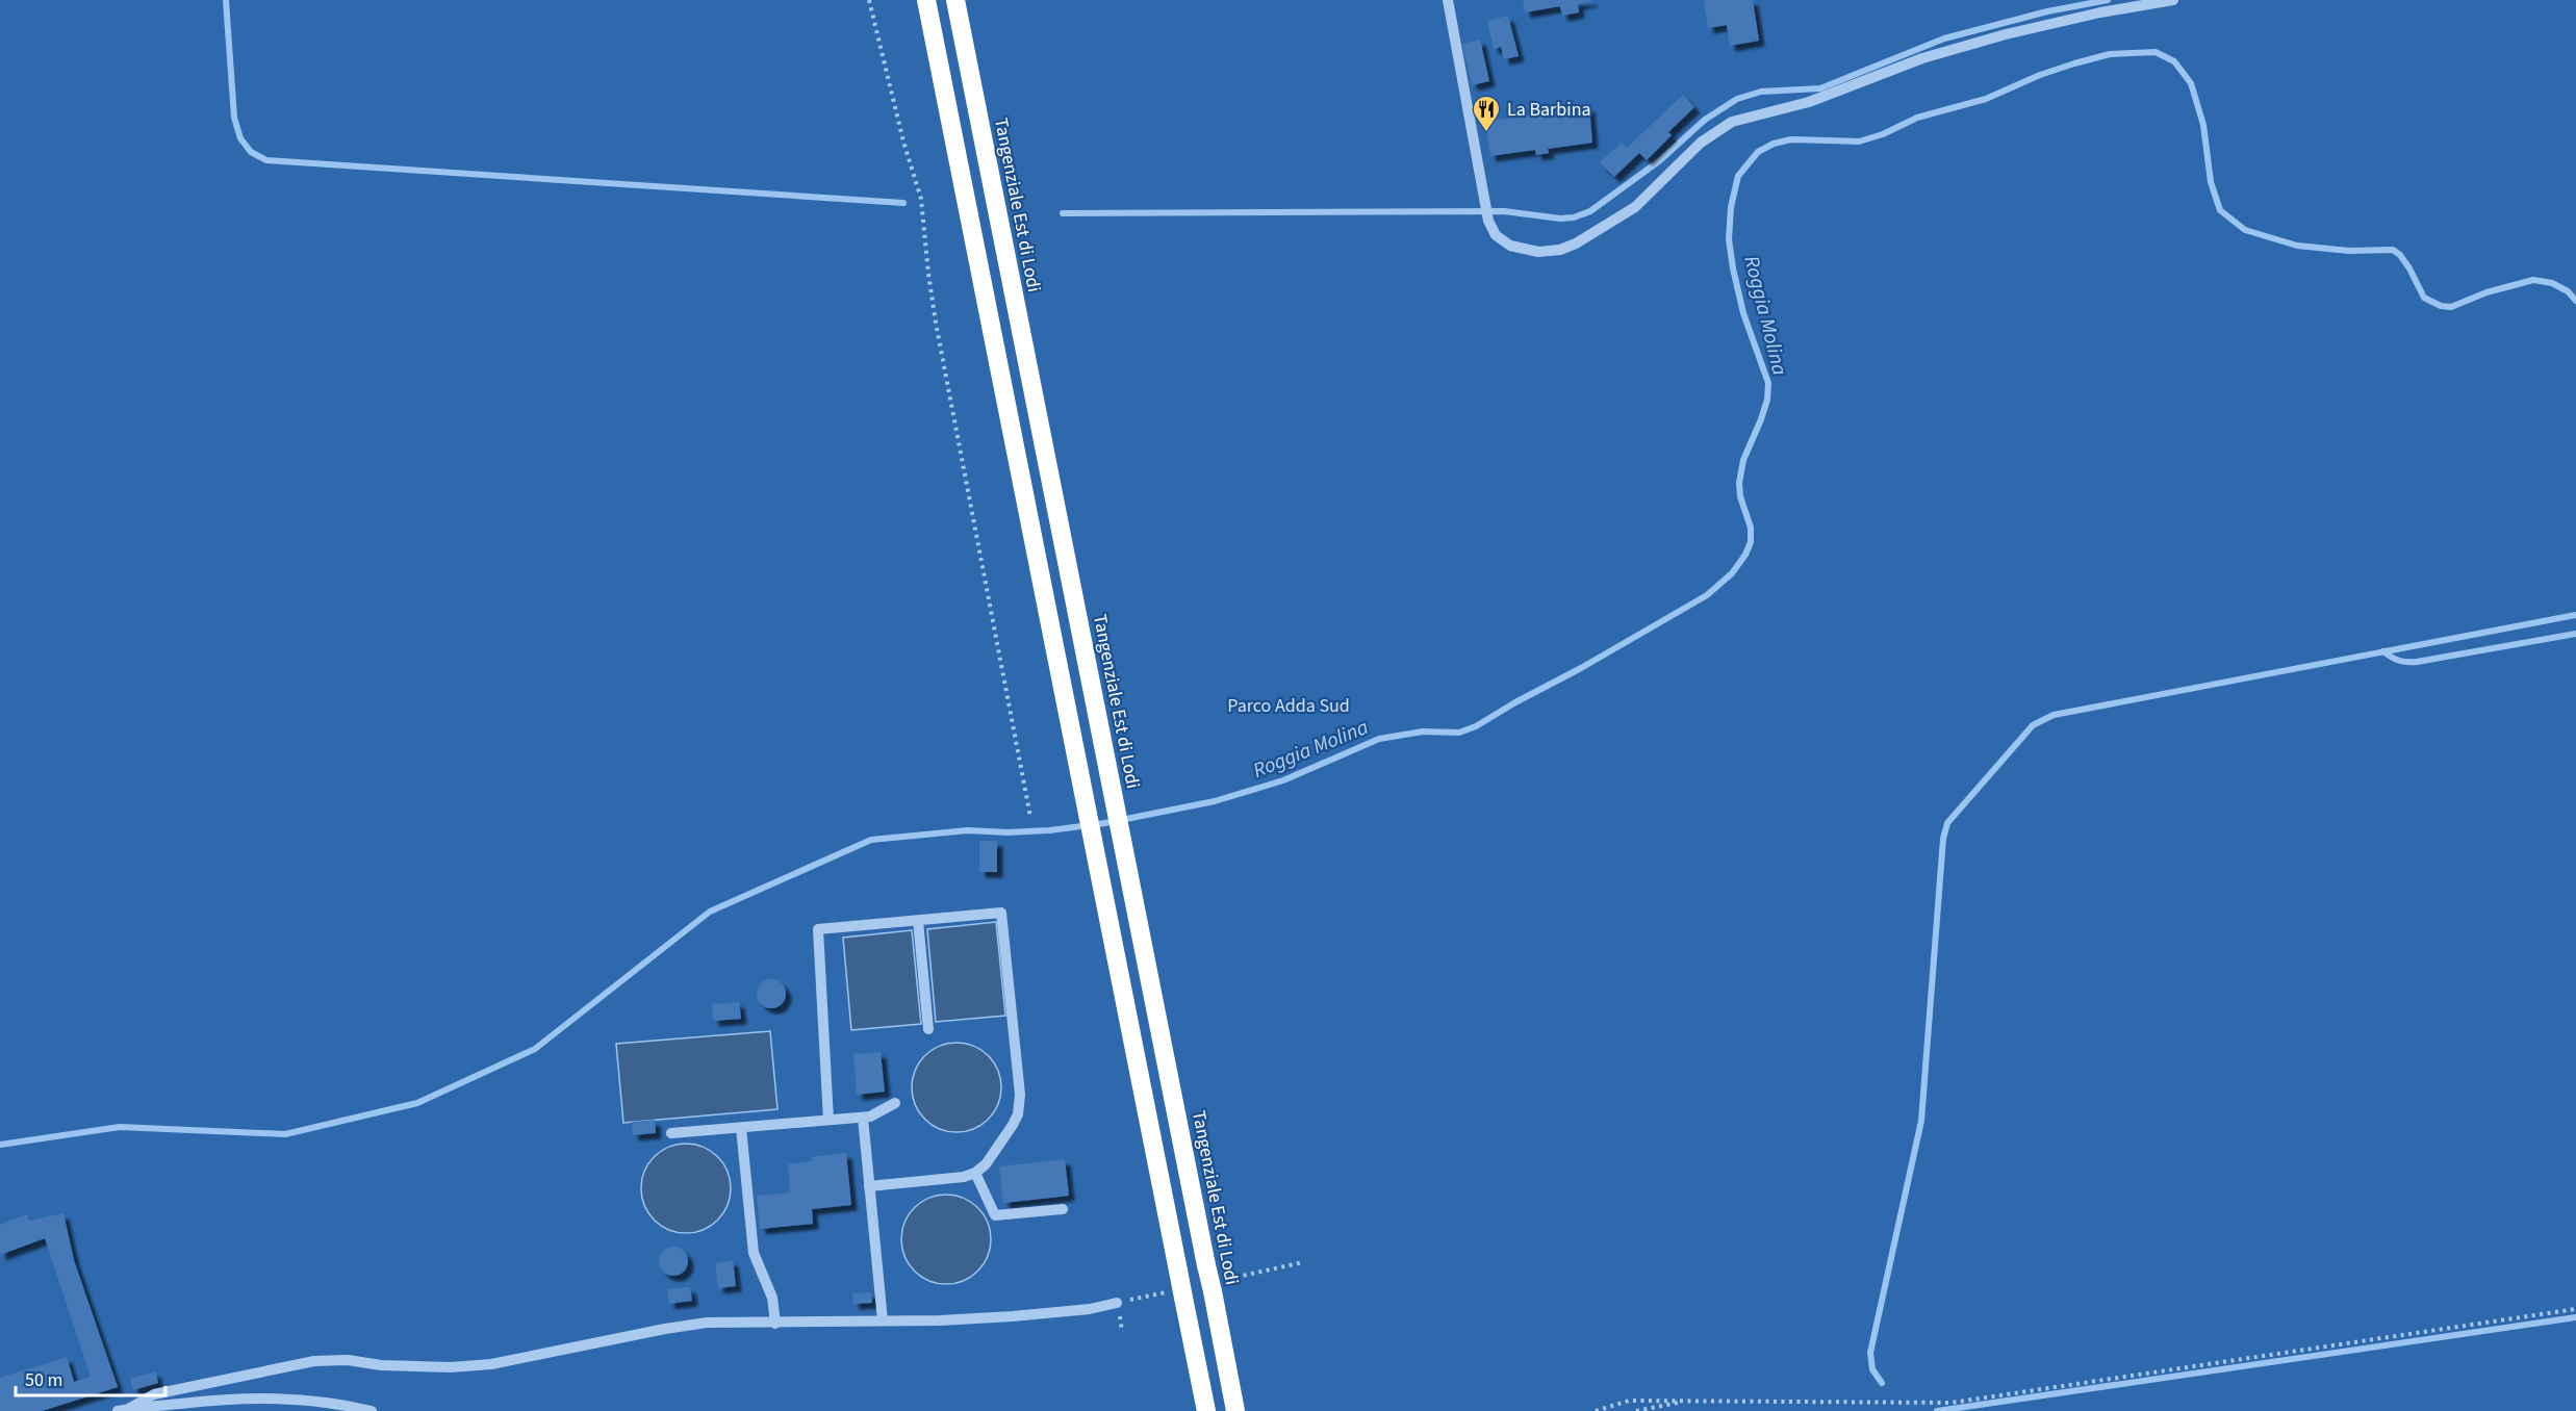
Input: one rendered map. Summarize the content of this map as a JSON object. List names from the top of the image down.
{
  "streets": {
    "highway": ["Tangenziale Est di Lodi"]
  },
  "water": ["Roggia Molina"],
  "parks": ["Parco Adda Sud"],
  "places": {
    "restaurant": ["La Barbina"]
  },
  "scale_bar": "50 m"
}
